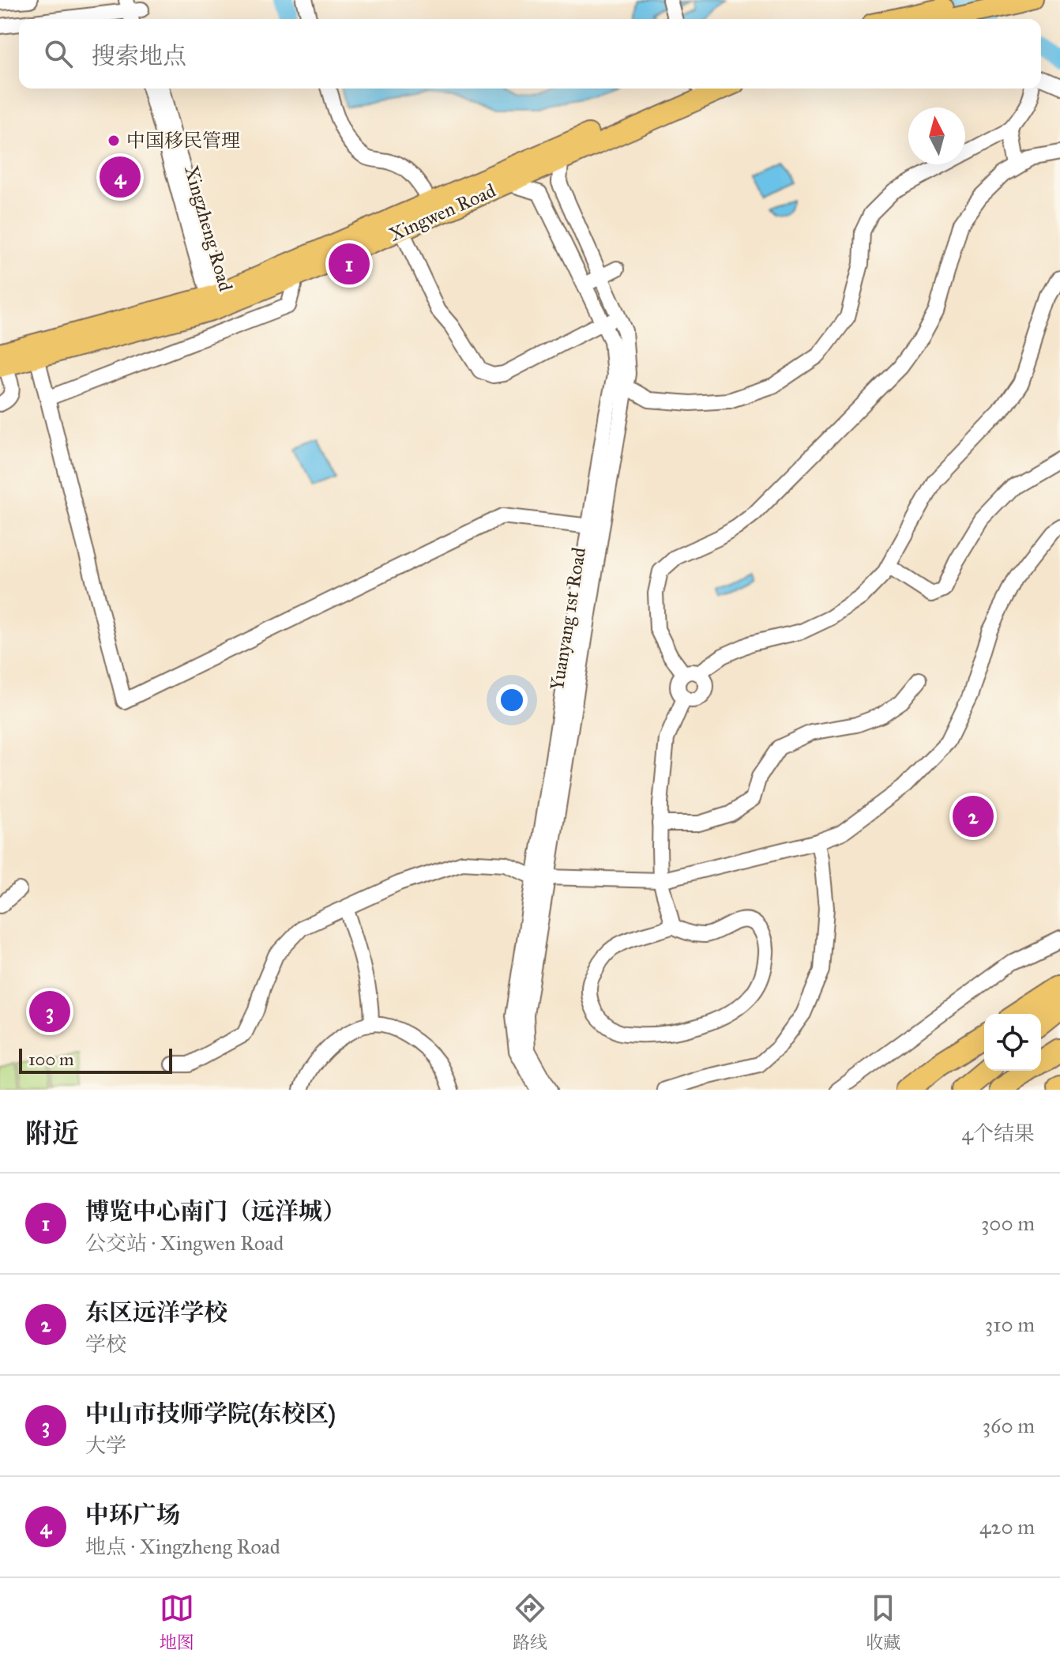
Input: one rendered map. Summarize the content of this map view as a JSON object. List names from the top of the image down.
{
  "streets": {
    "main road": ["Xingwen Road"],
    "street": ["Xingzheng Road", "Yuanyang 1st Road"]
  },
  "crossings": [
    ["Xingwen Road", "Xingzheng Road"],
    ["Xingwen Road", "Yuanyang 1st Road"]
  ],
  "places": ["中国移民管理"],
  "scale_bar": "100 m",
  "north": "top",
  "page": {
    "search": "搜索地点",
    "pins": [
      "4",
      "1",
      "2",
      "3"
    ],
    "scale": "100 m",
    "heading": ["附近", "4个结果"],
    "list": [
      {
        "mark": "1",
        "name": "博览中心南门（远洋城）",
        "note": "公交站 · Xingwen Road",
        "value": "300 m"
      },
      {
        "mark": "2",
        "name": "东区远洋学校",
        "note": "学校",
        "value": "310 m"
      },
      {
        "mark": "3",
        "name": "中山市技师学院(东校区)",
        "note": "大学",
        "value": "360 m"
      },
      {
        "mark": "4",
        "name": "中环广场",
        "note": "地点 · Xingzheng Road",
        "value": "420 m"
      }
    ],
    "nav": ["地图", "路线", "收藏"]
  }
}
